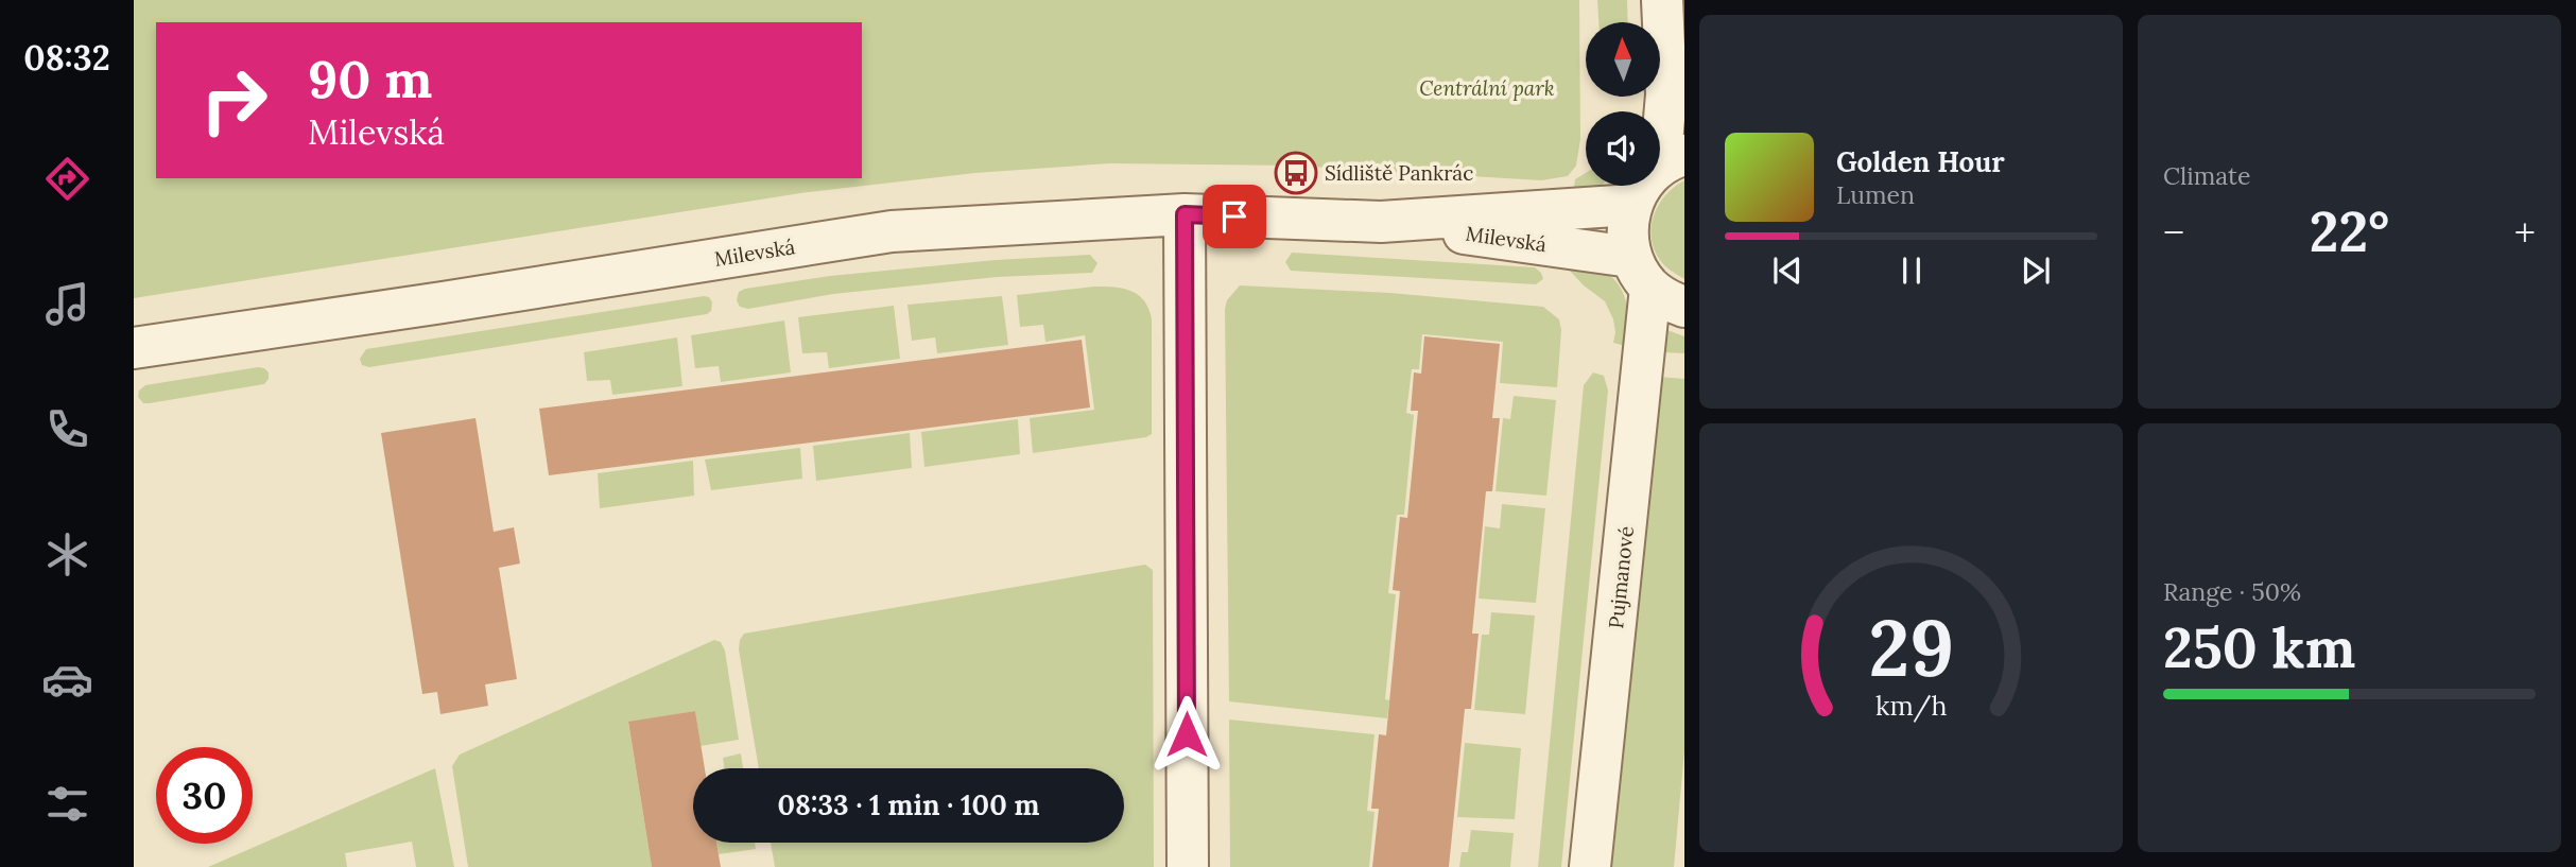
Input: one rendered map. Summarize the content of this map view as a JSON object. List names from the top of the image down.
{
  "streets": {
    "street": ["Milevská", "Pujmanové"]
  },
  "crossings": [
    ["Milevská", "Pujmanové"]
  ],
  "parks": ["Centrální park"],
  "places": {
    "bus stop": ["Sídliště Pankrác"]
  },
  "north": "top",
  "page": {
    "tabs": "08:32",
    "tile": [
      "Climate",
      ["Range · 50%", "250 km"]
    ],
    "turn": ["90 m", "Milevská"],
    "song": ["Golden Hour", "Lumen"],
    "heat": ["−", "22°", "+"],
    "limit": "30",
    "trip": "08:33 · 1 min · 100 m",
    "gauge": ["29", "km/h"]
  }
}
